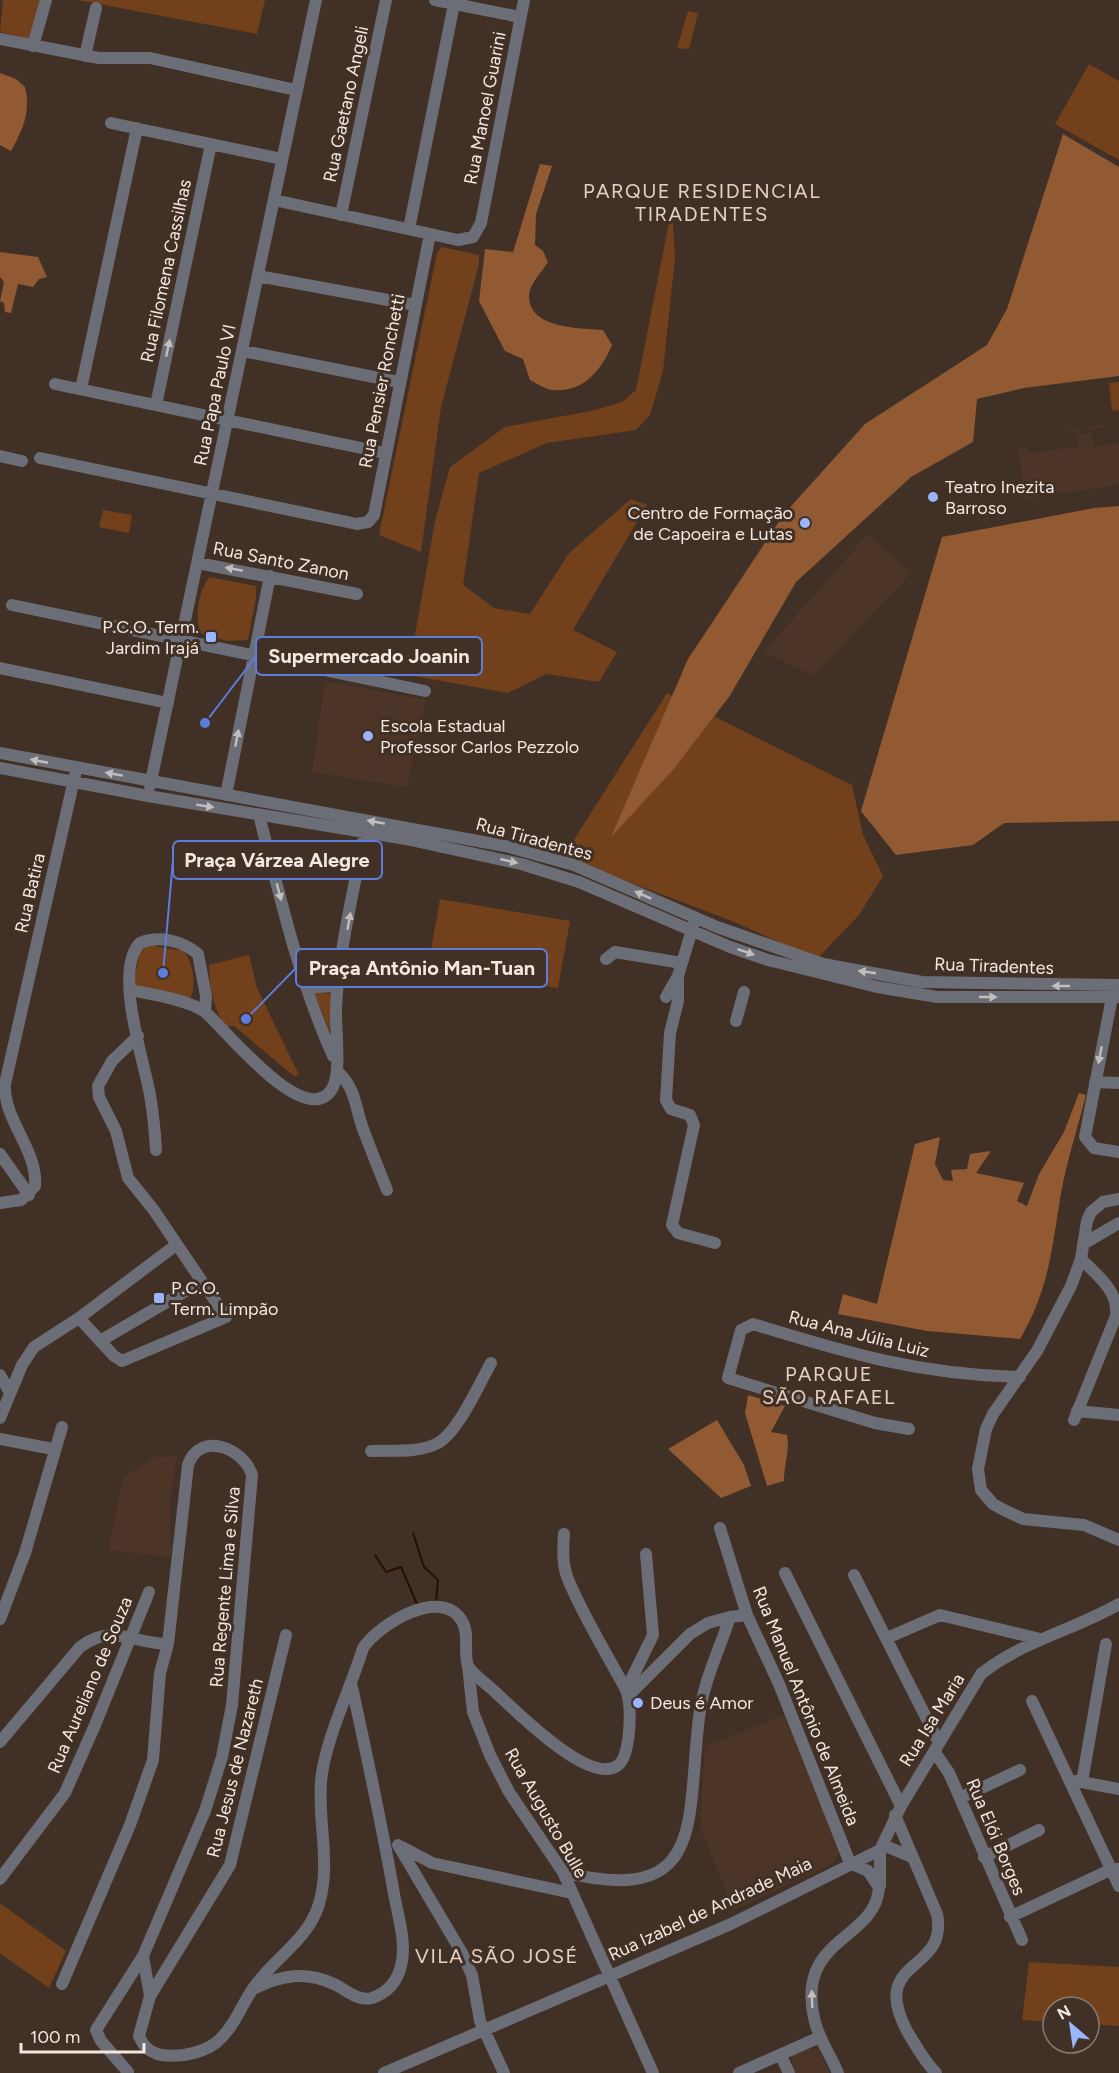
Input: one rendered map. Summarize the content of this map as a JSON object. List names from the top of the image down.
{
  "streets": {
    "street": [
      "Rua Gaetano Angeli",
      "Rua Manoel Guarini",
      "Rua Filomena Cassilhas",
      "Rua Pensier Ronchetti",
      "Rua Papa Paulo VI",
      "Rua Santo Zanon",
      "Rua Tiradentes",
      "Rua Batira",
      "Rua Ana Júlia Luiz",
      "Rua Regente Lima e Silva",
      "Rua Aureliano de Souza",
      "Rua Manuel Antônio de Almeida",
      "Rua Isa Maria",
      "Rua Jesus de Nazareth",
      "Rua Augusto Bulle",
      "Rua Elói Borges",
      "Rua Izabel de Andrade Maia"
    ]
  },
  "crossings": [
    ["Rua Manoel Guarini", "Rua Pensier Ronchetti"],
    ["Rua Pensier Ronchetti", "Rua Papa Paulo VI"],
    ["Rua Papa Paulo VI", "Rua Santo Zanon"],
    ["Rua Papa Paulo VI", "Rua Tiradentes"],
    ["Rua Tiradentes", "Rua Batira"],
    ["Rua Regente Lima e Silva", "Rua Jesus de Nazareth"],
    ["Rua Manuel Antônio de Almeida", "Rua Izabel de Andrade Maia"],
    ["Rua Isa Maria", "Rua Elói Borges"],
    ["Rua Isa Maria", "Rua Izabel de Andrade Maia"],
    ["Rua Jesus de Nazareth", "Rua Augusto Bulle"],
    ["Rua Augusto Bulle", "Rua Izabel de Andrade Maia"]
  ],
  "districts": ["PARQUE RESIDENCIAL TIRADENTES", "PARQUE SÃO RAFAEL", "VILA SÃO JOSÉ"],
  "places": {
    "other": [
      "Teatro Inezita Barroso",
      "Centro de Formação de Capoeira e Lutas",
      "Supermercado Joanin",
      "Escola Estadual Professor Carlos Pezzolo",
      "Praça Várzea Alegre",
      "Praça Antônio Man-Tuan",
      "Deus é Amor"
    ],
    "transit": ["P.C.O. Term. Jardim Irajá", "P.C.O. Term. Limpão"]
  },
  "scale_bar": "100 m",
  "north": "top left"
}
